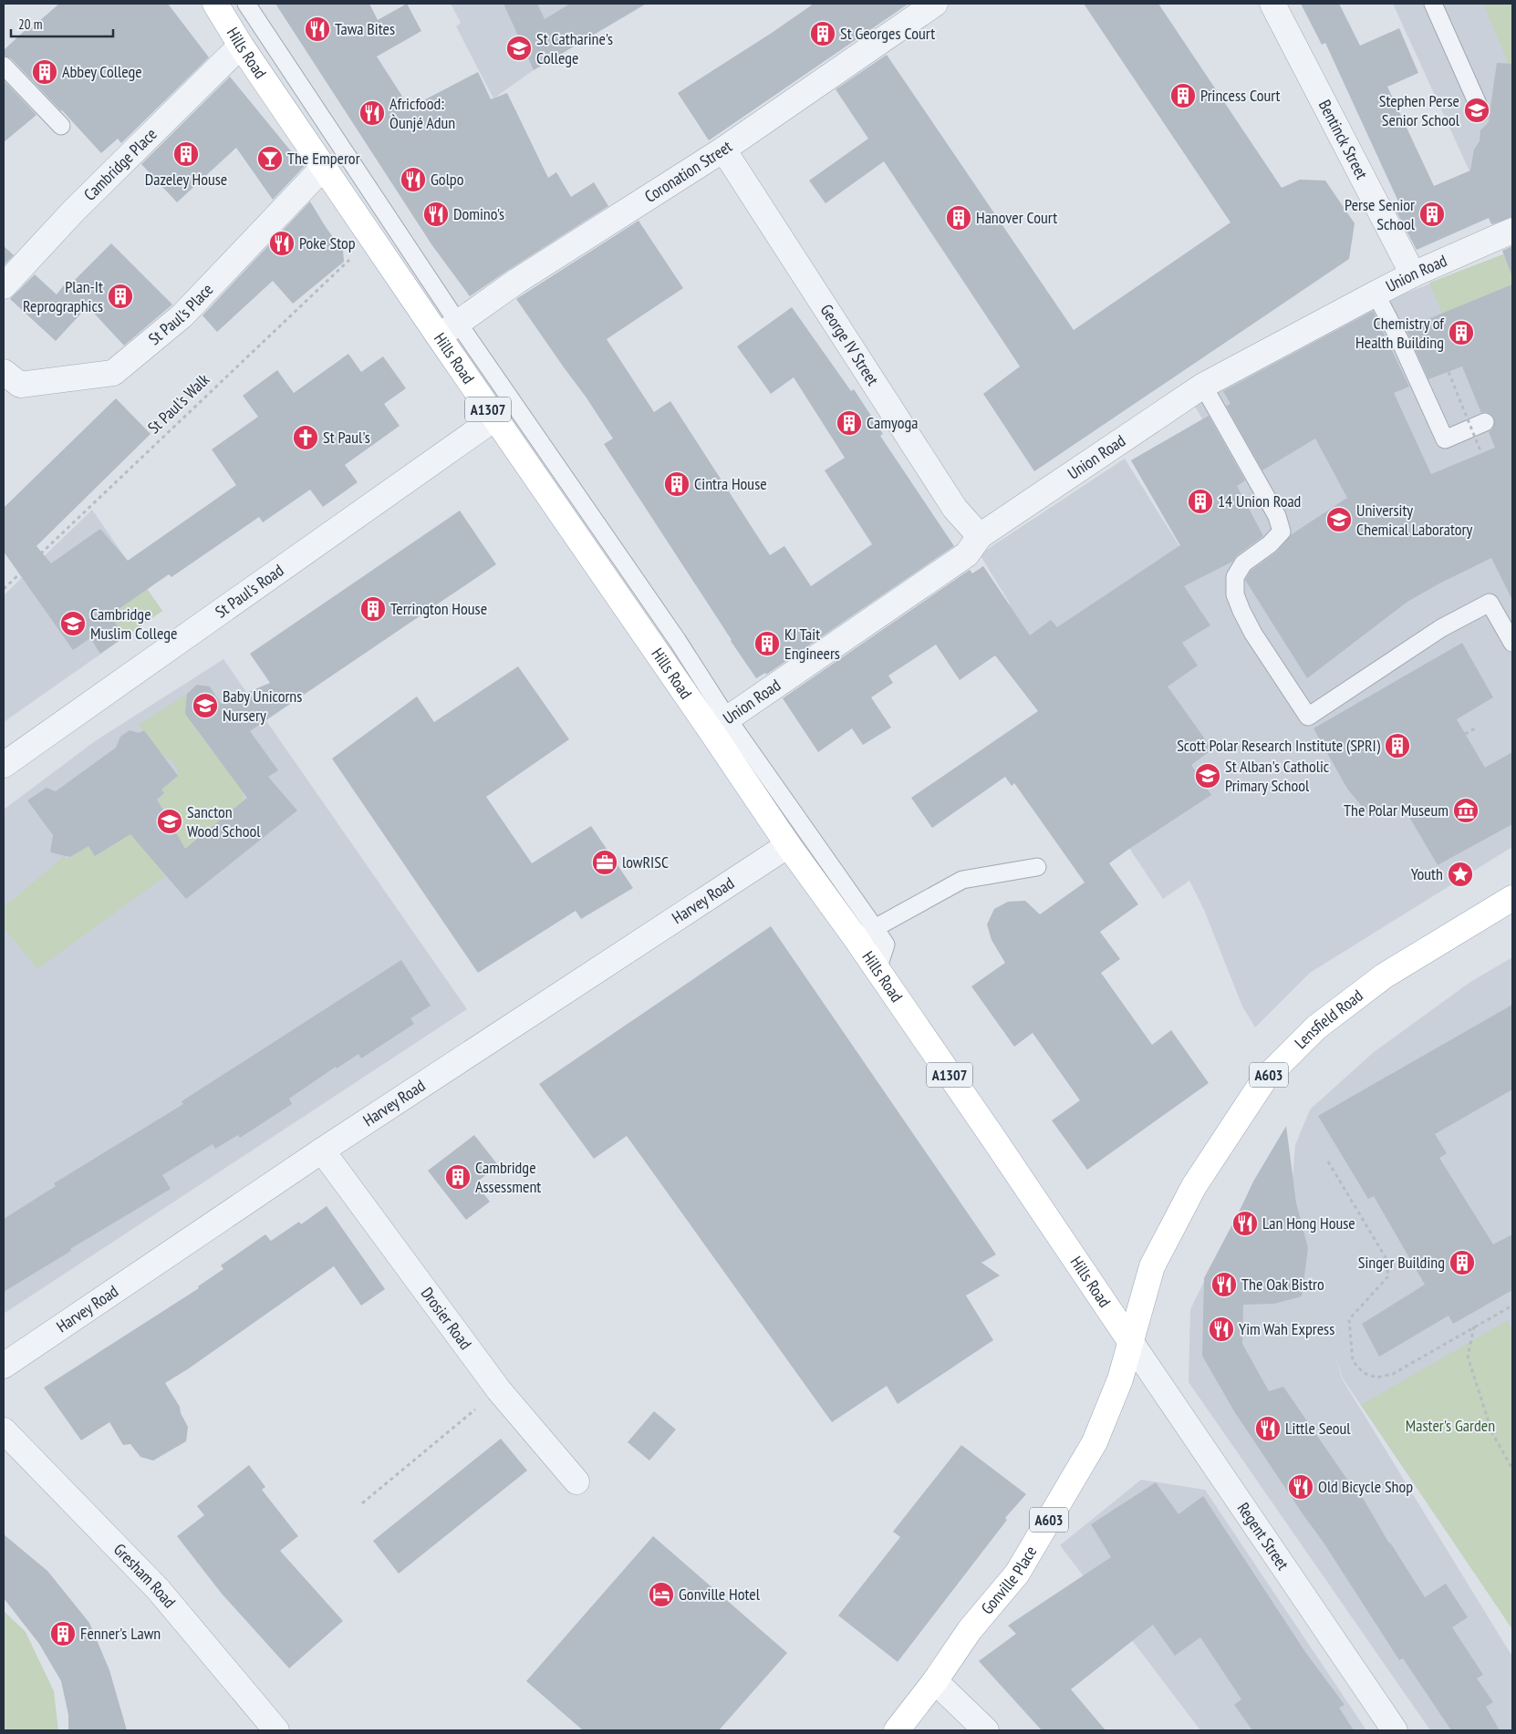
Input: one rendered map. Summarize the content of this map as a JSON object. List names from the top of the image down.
{
  "streets": {
    "main road": [
      "Hills Road",
      "A1307",
      "Lensfield Road",
      "A603",
      "Gonville Place"
    ],
    "street": [
      "Bentinck Street",
      "Cambridge Place",
      "Coronation Street",
      "Union Road",
      "St Paul's Place",
      "George IV Street",
      "St Paul's Road",
      "Harvey Road",
      "Drosier Road",
      "Regent Street",
      "Gresham Road"
    ],
    "path": ["St Paul's Walk"]
  },
  "crossings": [
    ["Hills Road", "Cambridge Place"],
    ["Hills Road", "Coronation Street"],
    ["Hills Road", "Union Road"],
    ["Hills Road", "St Paul's Place"],
    ["Hills Road", "St Paul's Walk"],
    ["Hills Road", "St Paul's Road"],
    ["Hills Road", "Harvey Road"],
    ["Hills Road", "Lensfield Road"],
    ["Hills Road", "Regent Street"],
    ["Hills Road", "Gonville Place"],
    ["Bentinck Street", "Union Road"],
    ["Coronation Street", "George IV Street"],
    ["Union Road", "George IV Street"],
    ["Harvey Road", "Drosier Road"],
    ["Lensfield Road", "Regent Street"],
    ["Lensfield Road", "Gonville Place"],
    ["Regent Street", "Gonville Place"]
  ],
  "parks": ["Master's Garden"],
  "places": {
    "restaurant": [
      "Tawa Bites",
      "Africfood: Òunjé Adun",
      "Golpo",
      "Domino's",
      "Poke Stop",
      "Lan Hong House",
      "The Oak Bistro",
      "Yim Wah Express",
      "Little Seoul",
      "Old Bicycle Shop"
    ],
    "building": [
      "St Georges Court",
      "Abbey College",
      "Princess Court",
      "Dazeley House",
      "Perse Senior School",
      "Hanover Court",
      "Plan-It Reprographics",
      "Chemistry of Health Building",
      "Camyoga",
      "Cintra House",
      "14 Union Road",
      "Terrington House",
      "KJ Tait Engineers",
      "Scott Polar Research Institute (SPRI)",
      "Cambridge Assessment",
      "Singer Building",
      "Fenner's Lawn"
    ],
    "school or university": [
      "St Catharine's College",
      "Stephen Perse Senior School",
      "University Chemical Laboratory",
      "Cambridge Muslim College",
      "Baby Unicorns Nursery",
      "St Alban's Catholic Primary School",
      "Sancton Wood School"
    ],
    "bar": ["The Emperor"],
    "church": ["St Paul's"],
    "museum": ["The Polar Museum"],
    "office": ["lowRISC"],
    "place": ["Youth"],
    "hotel": ["Gonville Hotel"]
  },
  "scale_bar": "20 m"
}
